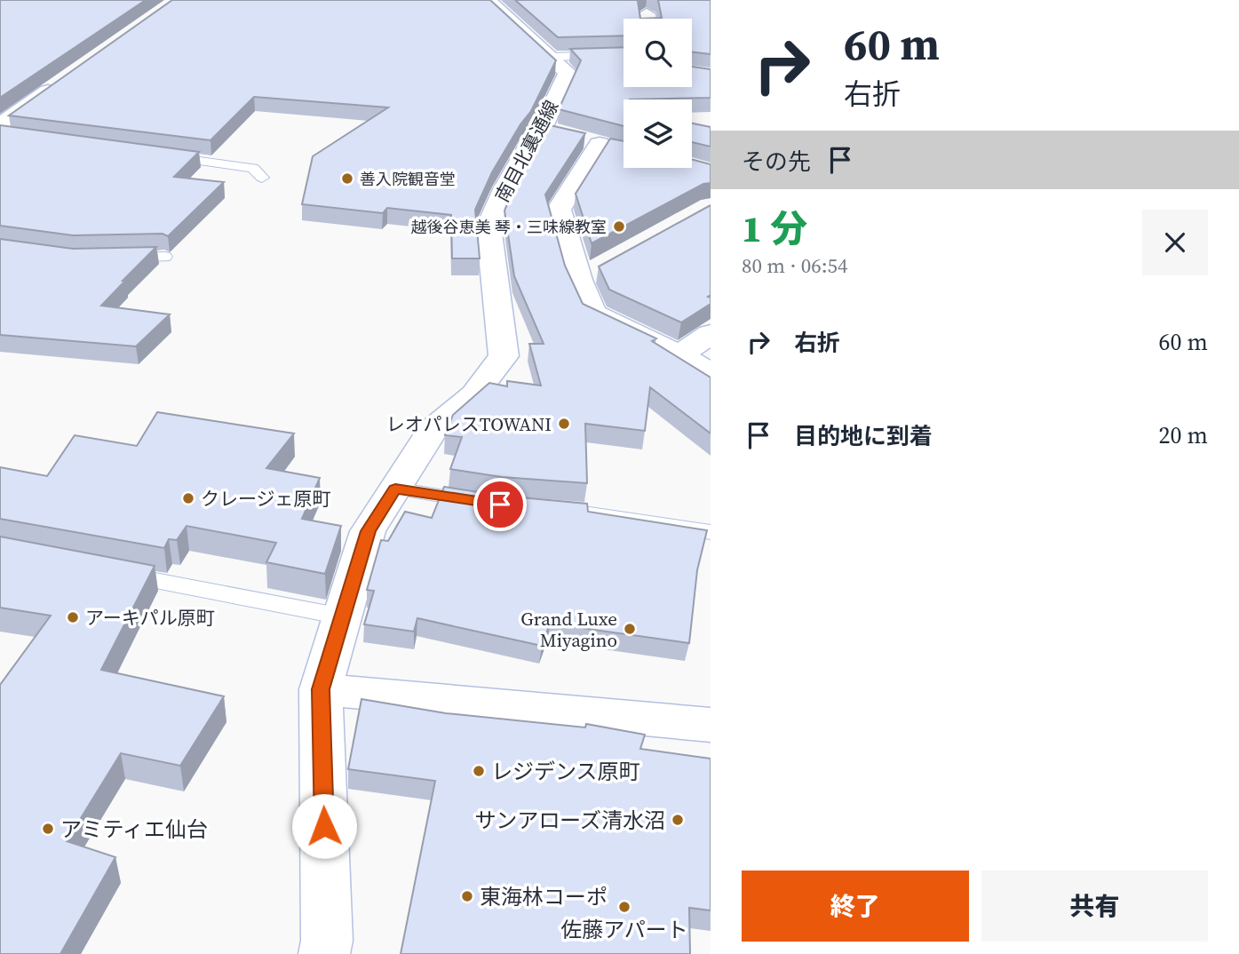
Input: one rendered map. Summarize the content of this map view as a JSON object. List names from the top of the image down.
{
  "streets": {
    "street": ["南目北裏通線"]
  },
  "places": [
    "善入院観音堂",
    "越後谷恵美 琴・三味線教室",
    "レオパレスTOWANI",
    "クレージェ原町",
    "アーキパル原町",
    "Grand Luxe Miyagino",
    "レジデンス原町",
    "サンアローズ清水沼",
    "アミティエ仙台",
    "東海林コーポ",
    "佐藤アパート"
  ],
  "page": {
    "turn": ["60 m", "右折"],
    "then": "その先",
    "heading": ["1 分", "80 m · 06:54"],
    "list": [
      {
        "name": "右折",
        "value": "60 m"
      },
      {
        "name": "目的地に到着",
        "value": "20 m"
      }
    ],
    "buttons": ["終了", "共有"]
  }
}
